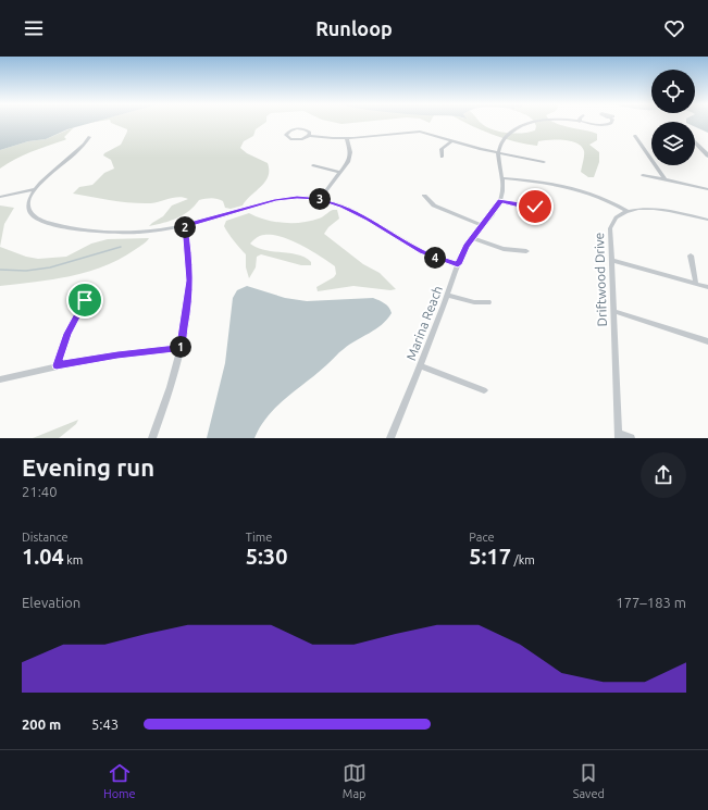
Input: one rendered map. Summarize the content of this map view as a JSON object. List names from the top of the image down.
{
  "streets": {
    "street": ["Driftwood Drive", "Marina Reach"]
  },
  "page": {
    "header": "Runloop",
    "pins": [
      "3",
      "2",
      "4",
      "1"
    ],
    "heading": ["Evening run", "21:40"],
    "stats": [
      ["Distance", "1.04 km"],
      ["Time", "5:30"],
      ["Pace", "5:17 /km"]
    ],
    "chart": ["Elevation", "177–183 m"],
    "list": [
      {
        "name": "200 m",
        "note": "5:43"
      }
    ],
    "tabs": ["Home", "Map", "Saved"]
  }
}
